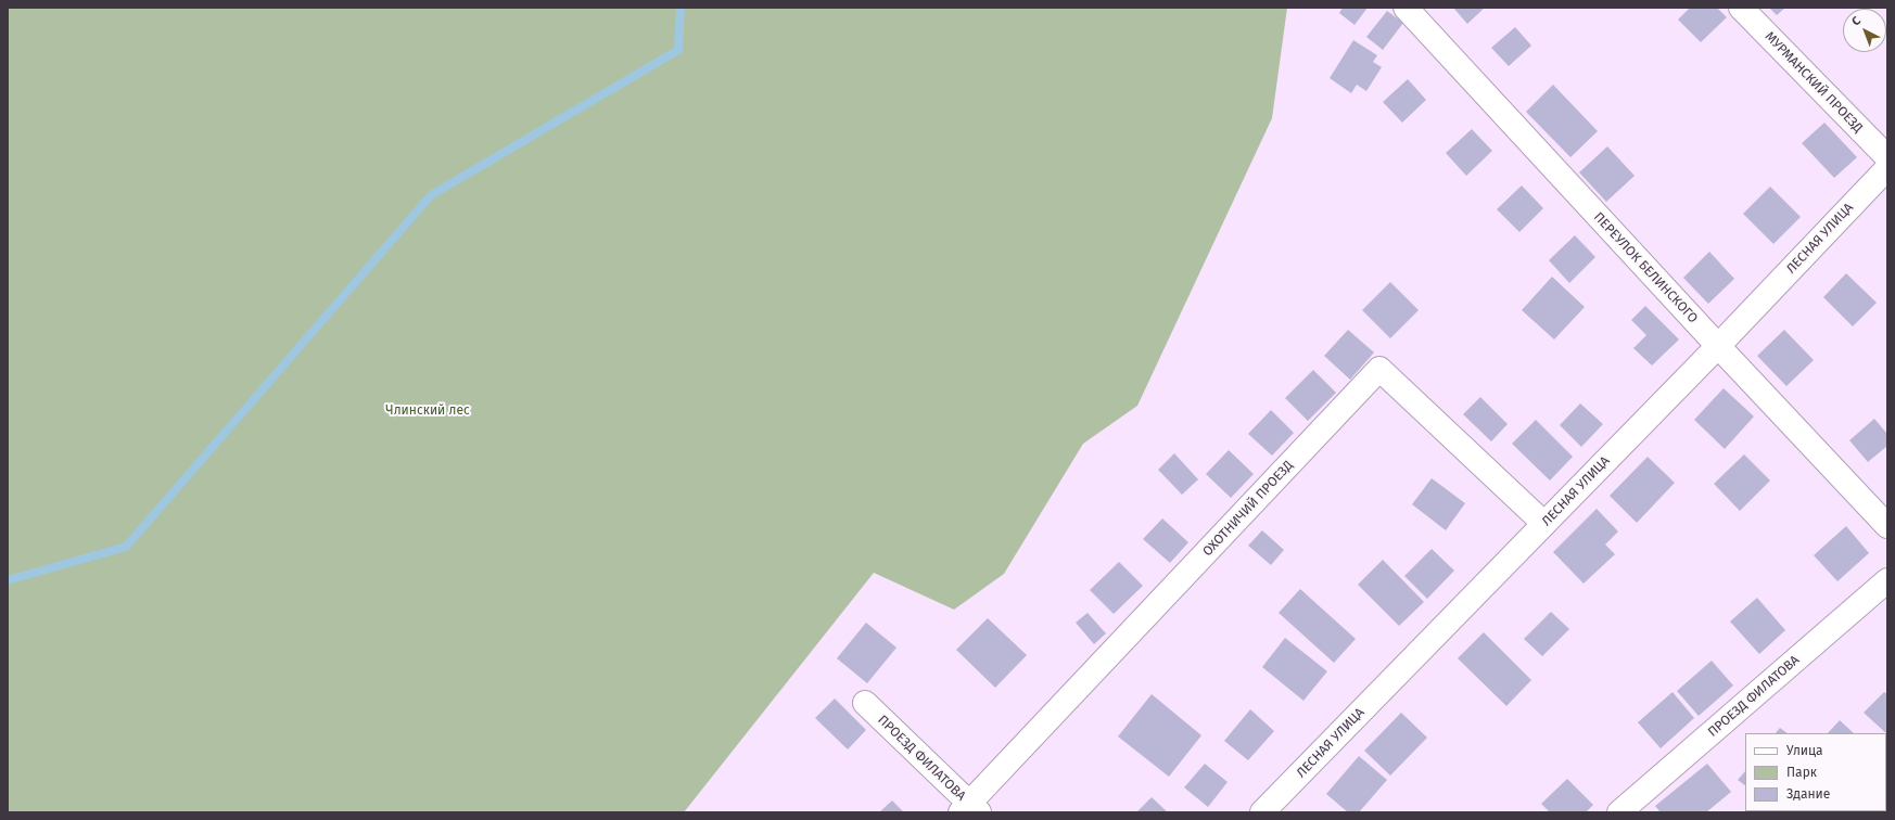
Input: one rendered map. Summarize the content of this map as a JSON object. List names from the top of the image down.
{
  "streets": {
    "street": [
      "МУРМАНСКИЙ ПРОЕЗД",
      "ЛЕСНАЯ УЛИЦА",
      "ПЕРЕУЛОК БЕЛИНСКОГО",
      "ОХОТНИЧИЙ ПРОЕЗД",
      "ПРОЕЗД ФИЛАТОВА"
    ]
  },
  "crossings": [
    ["ЛЕСНАЯ УЛИЦА", "ПЕРЕУЛОК БЕЛИНСКОГО"],
    ["ЛЕСНАЯ УЛИЦА", "ОХОТНИЧИЙ ПРОЕЗД"],
    ["ОХОТНИЧИЙ ПРОЕЗД", "ПРОЕЗД ФИЛАТОВА"]
  ],
  "parks": ["Члинский лес"],
  "legend": ["Улица", "Парк", "Здание"],
  "north": "top left"
}
